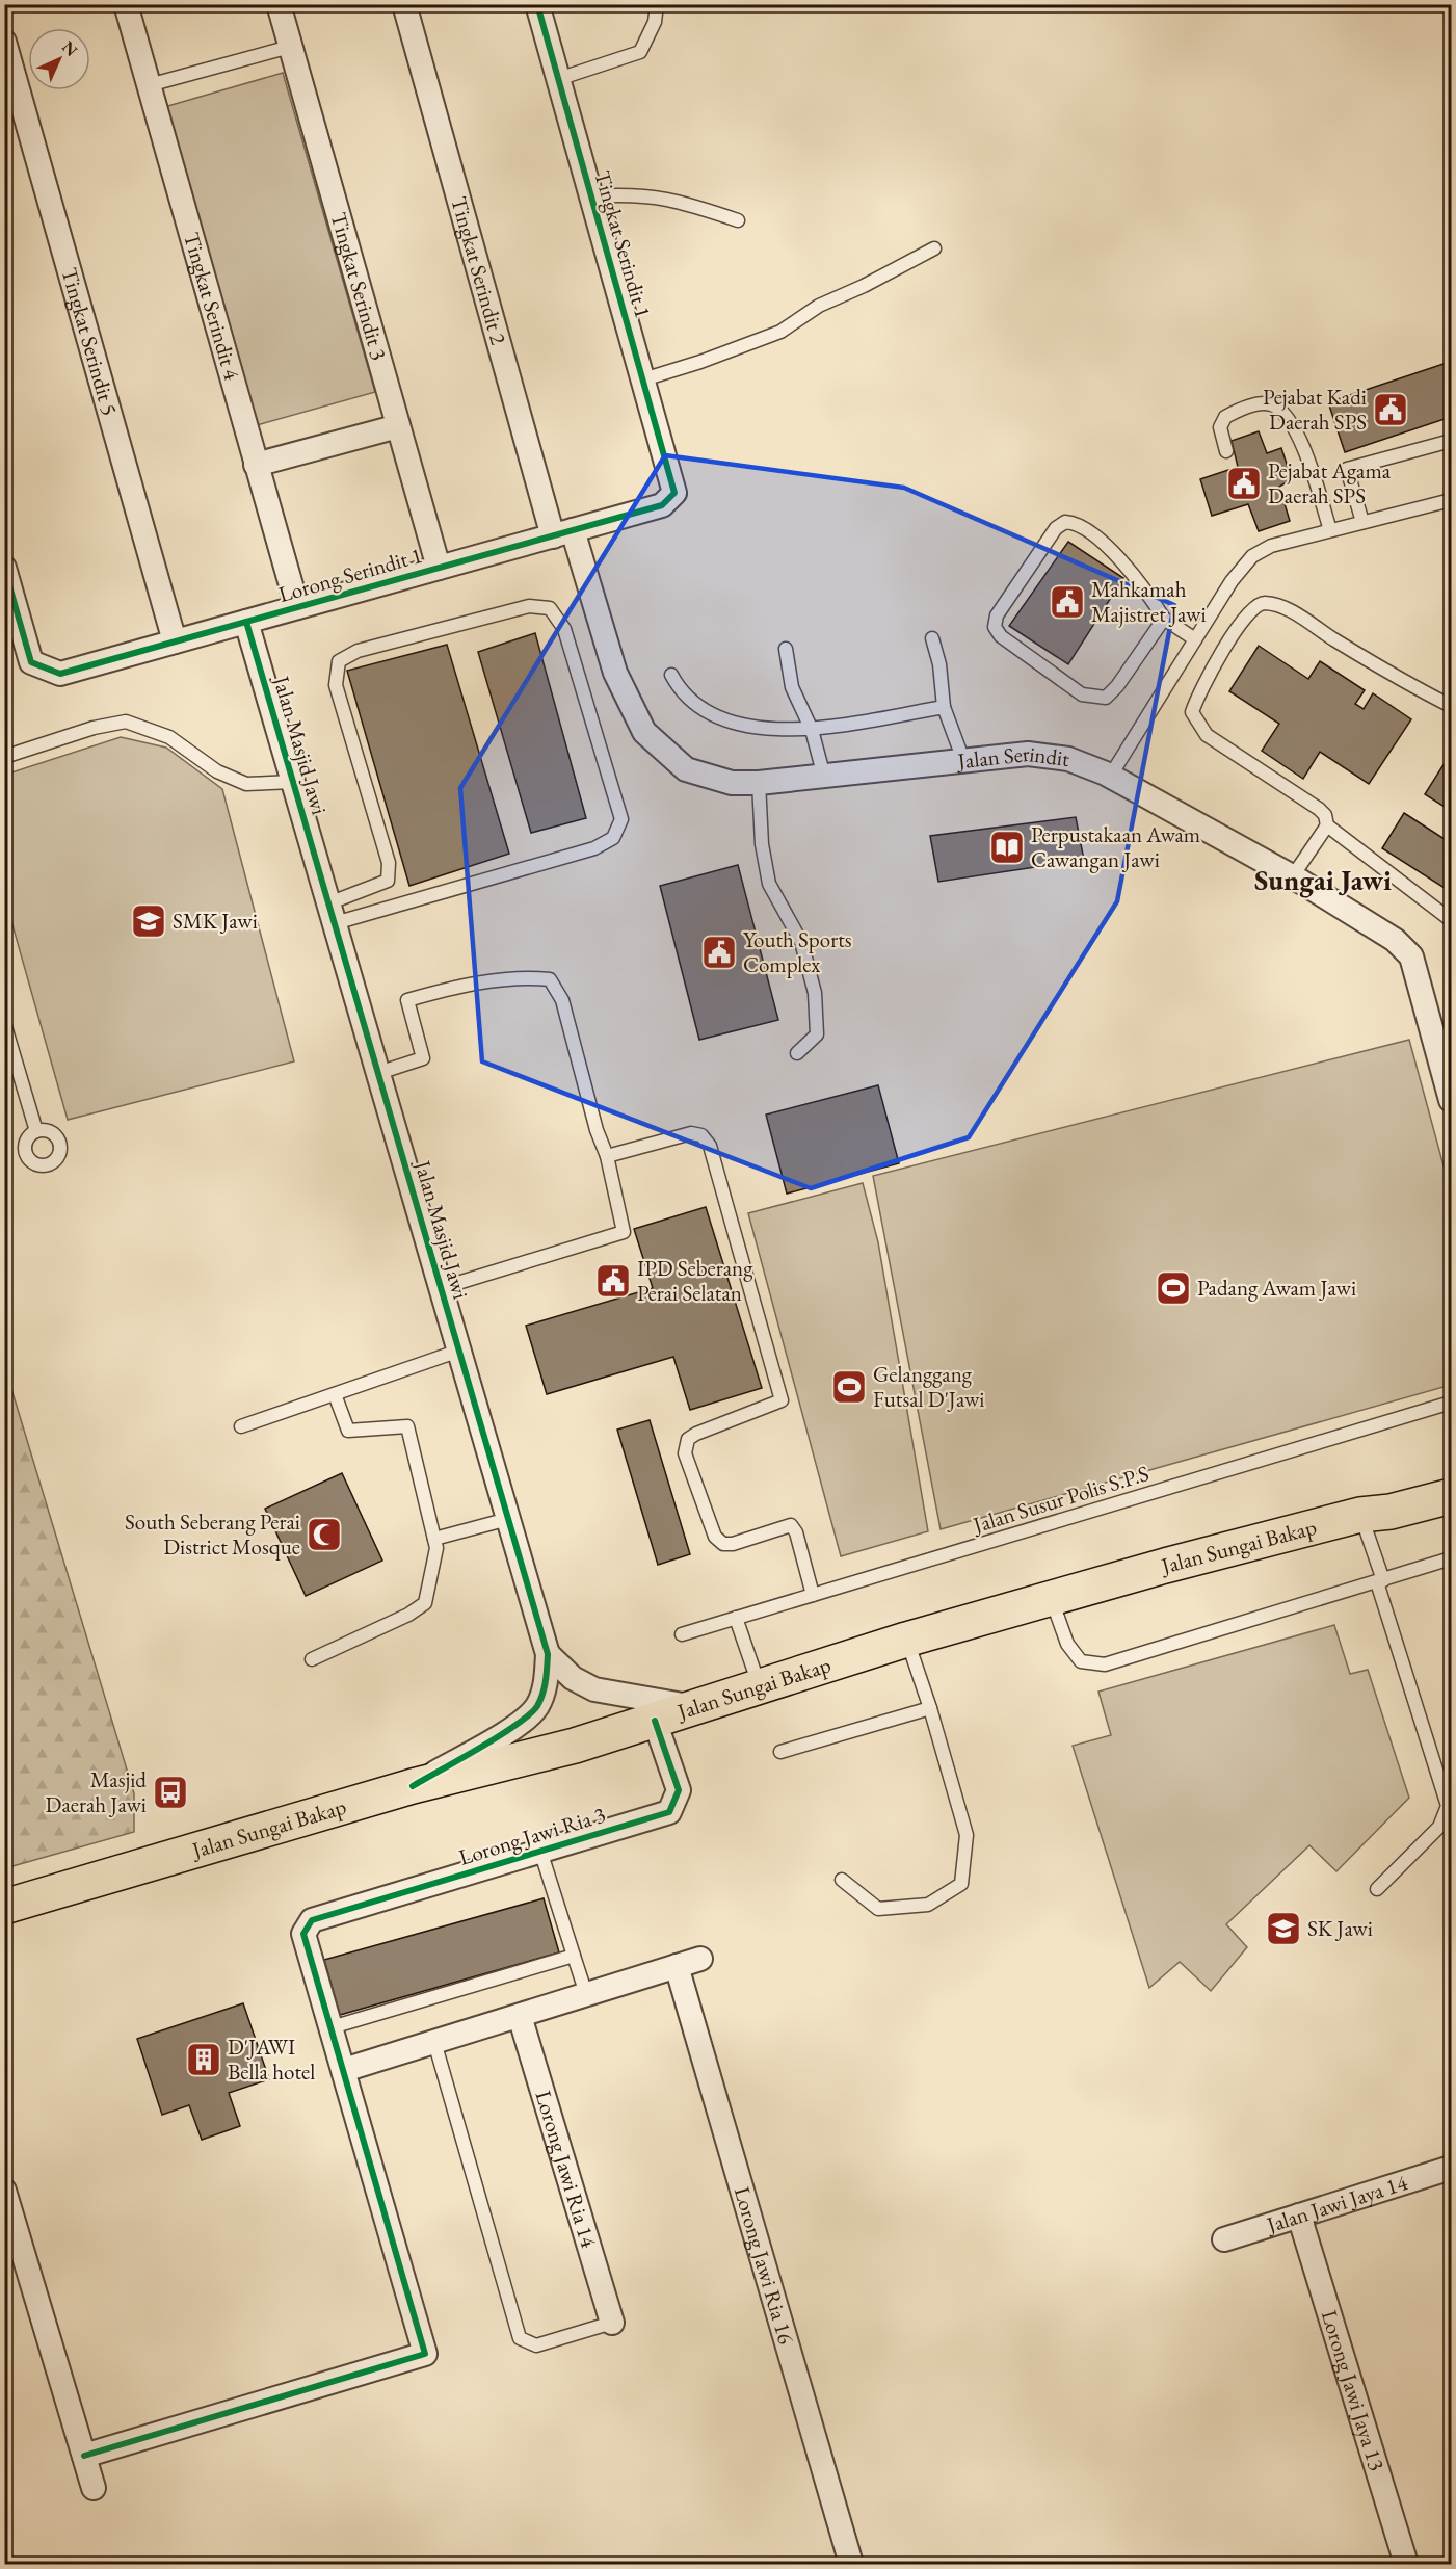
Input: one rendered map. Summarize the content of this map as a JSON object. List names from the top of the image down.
{
  "streets": {
    "highway": ["Jalan Sungai Bakap"],
    "street": [
      "Tingkat Serindit 1",
      "Tingkat Serindit 2",
      "Tingkat Serindit 3",
      "Tingkat Serindit 4",
      "Tingkat Serindit 5",
      "Lorong Serindit 1",
      "Jalan Masjid Jawi",
      "Jalan Serindit",
      "Lorong Jawi Ria 3",
      "Lorong Jawi Ria 14",
      "Jalan Jawi Jaya 14",
      "Lorong Jawi Ria 16",
      "Lorong Jawi Jaya 13"
    ],
    "lane": ["Jalan Susur Polis S.P.S"]
  },
  "crossings": [
    ["Tingkat Serindit 1", "Lorong Serindit 1"],
    ["Tingkat Serindit 2", "Lorong Serindit 1"],
    ["Tingkat Serindit 2", "Jalan Serindit"],
    ["Tingkat Serindit 3", "Lorong Serindit 1"],
    ["Tingkat Serindit 4", "Lorong Serindit 1"],
    ["Tingkat Serindit 5", "Lorong Serindit 1"],
    ["Lorong Serindit 1", "Jalan Masjid Jawi"],
    ["Lorong Serindit 1", "Jalan Serindit"],
    ["Jalan Masjid Jawi", "Jalan Sungai Bakap"],
    ["Jalan Sungai Bakap", "Lorong Jawi Ria 3"],
    ["Jalan Jawi Jaya 14", "Lorong Jawi Jaya 13"]
  ],
  "districts": ["Sungai Jawi"],
  "places": {
    "public building": [
      "Pejabat Kadi Daerah SPS",
      "Pejabat Agama Daerah SPS",
      "Mahkamah Majistret Jawi",
      "Youth Sports Complex",
      "IPD Seberang Perai Selatan"
    ],
    "library": ["Perpustakaan Awam Cawangan Jawi"],
    "school or university": ["SMK Jawi", "SK Jawi"],
    "sports": ["Padang Awam Jawi", "Gelanggang Futsal D'Jawi"],
    "mosque": ["South Seberang Perai District Mosque"],
    "bus stop": ["Masjid Daerah Jawi"],
    "building": ["D'JAWI Bella hotel"]
  },
  "north": "top right"
}
